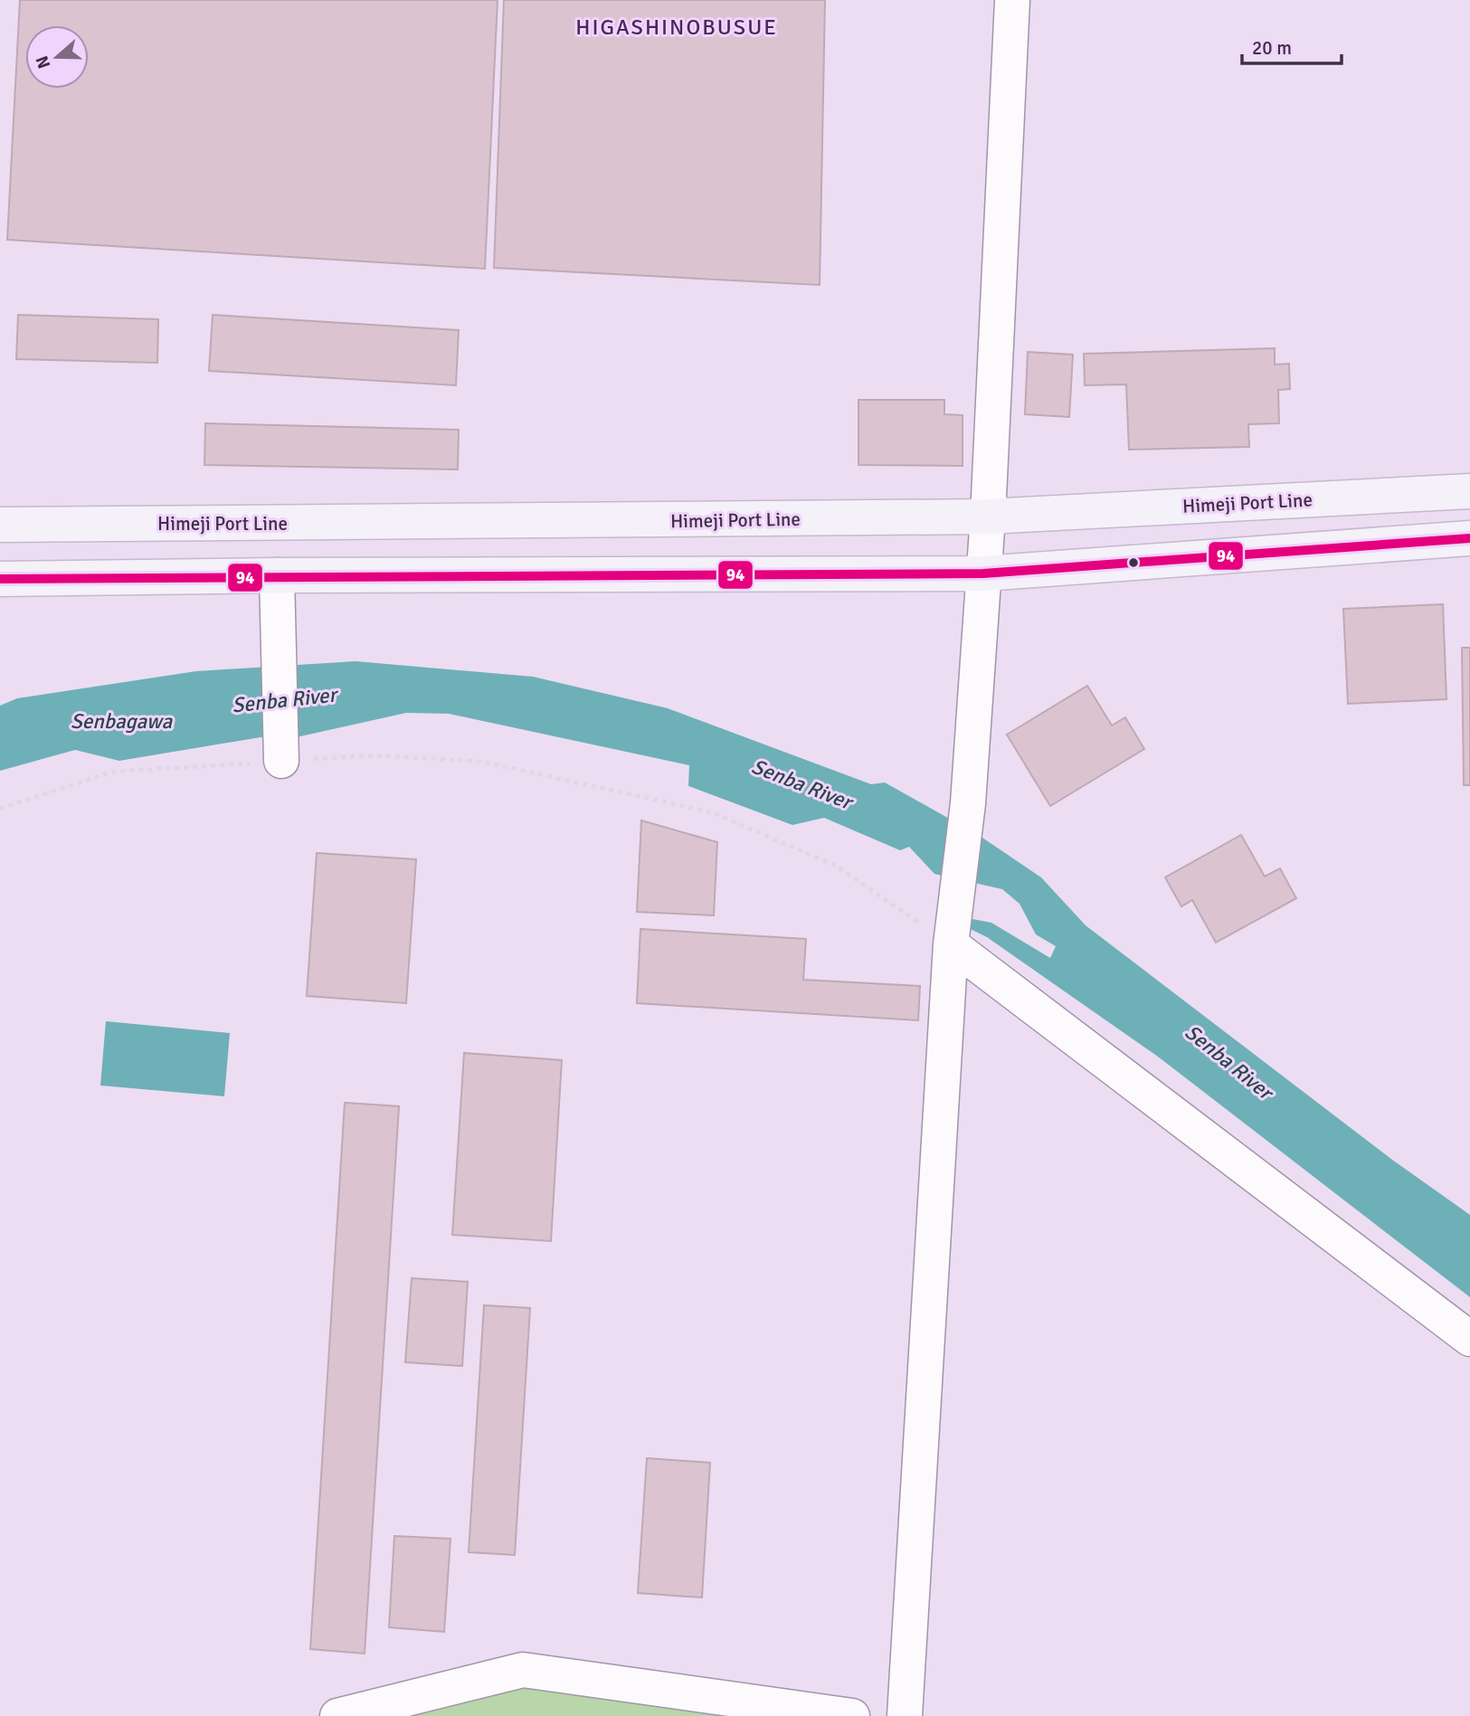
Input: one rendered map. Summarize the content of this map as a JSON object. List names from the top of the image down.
{
  "streets": {
    "main road": ["Himeji Port Line"]
  },
  "districts": ["HIGASHINOBUSUE"],
  "water": ["Senba River", "Senbagawa"],
  "lines": ["transit line 94"],
  "scale_bar": "20 m",
  "north": "left"
}
